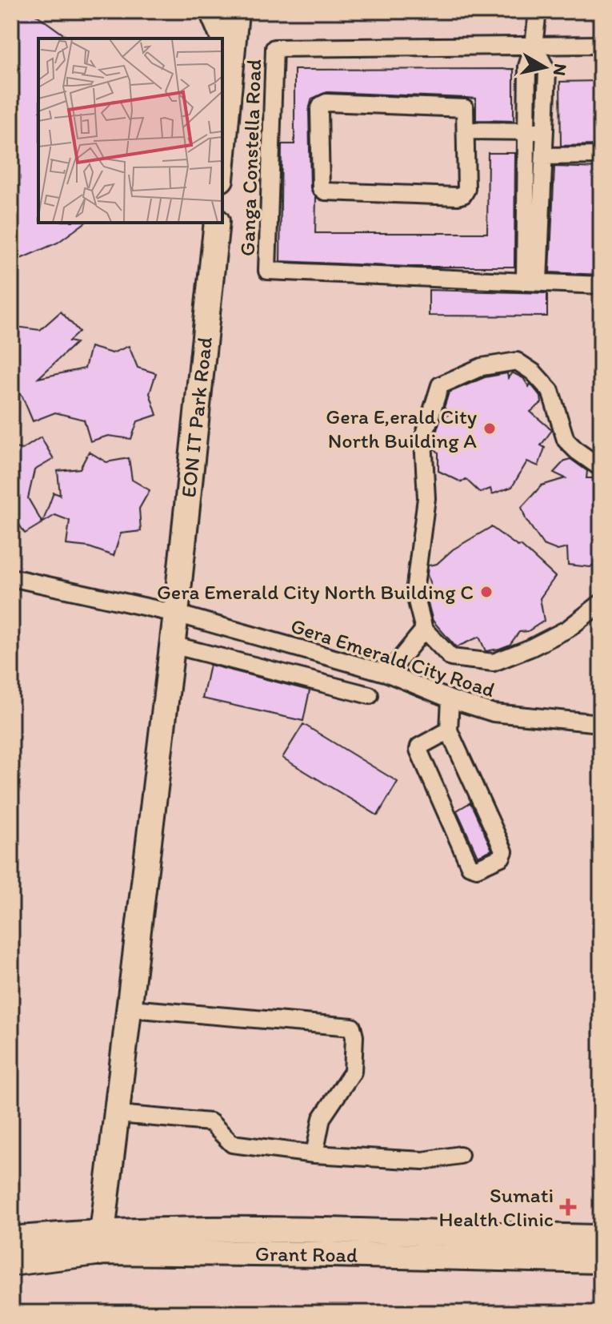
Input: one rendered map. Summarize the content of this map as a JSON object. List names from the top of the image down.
{
  "streets": {
    "street": [
      "Ganga Constella Road",
      "EON IT Park Road",
      "Gera Emerald City Road",
      "Grant Road"
    ]
  },
  "crossings": [
    ["EON IT Park Road", "Gera Emerald City Road"],
    ["EON IT Park Road", "Grant Road"]
  ],
  "places": {
    "other": ["Gera E,erald City North Building A", "Gera Emerald City North Building C"],
    "health": ["Sumati Health Clinic"]
  },
  "north": "right"
}
